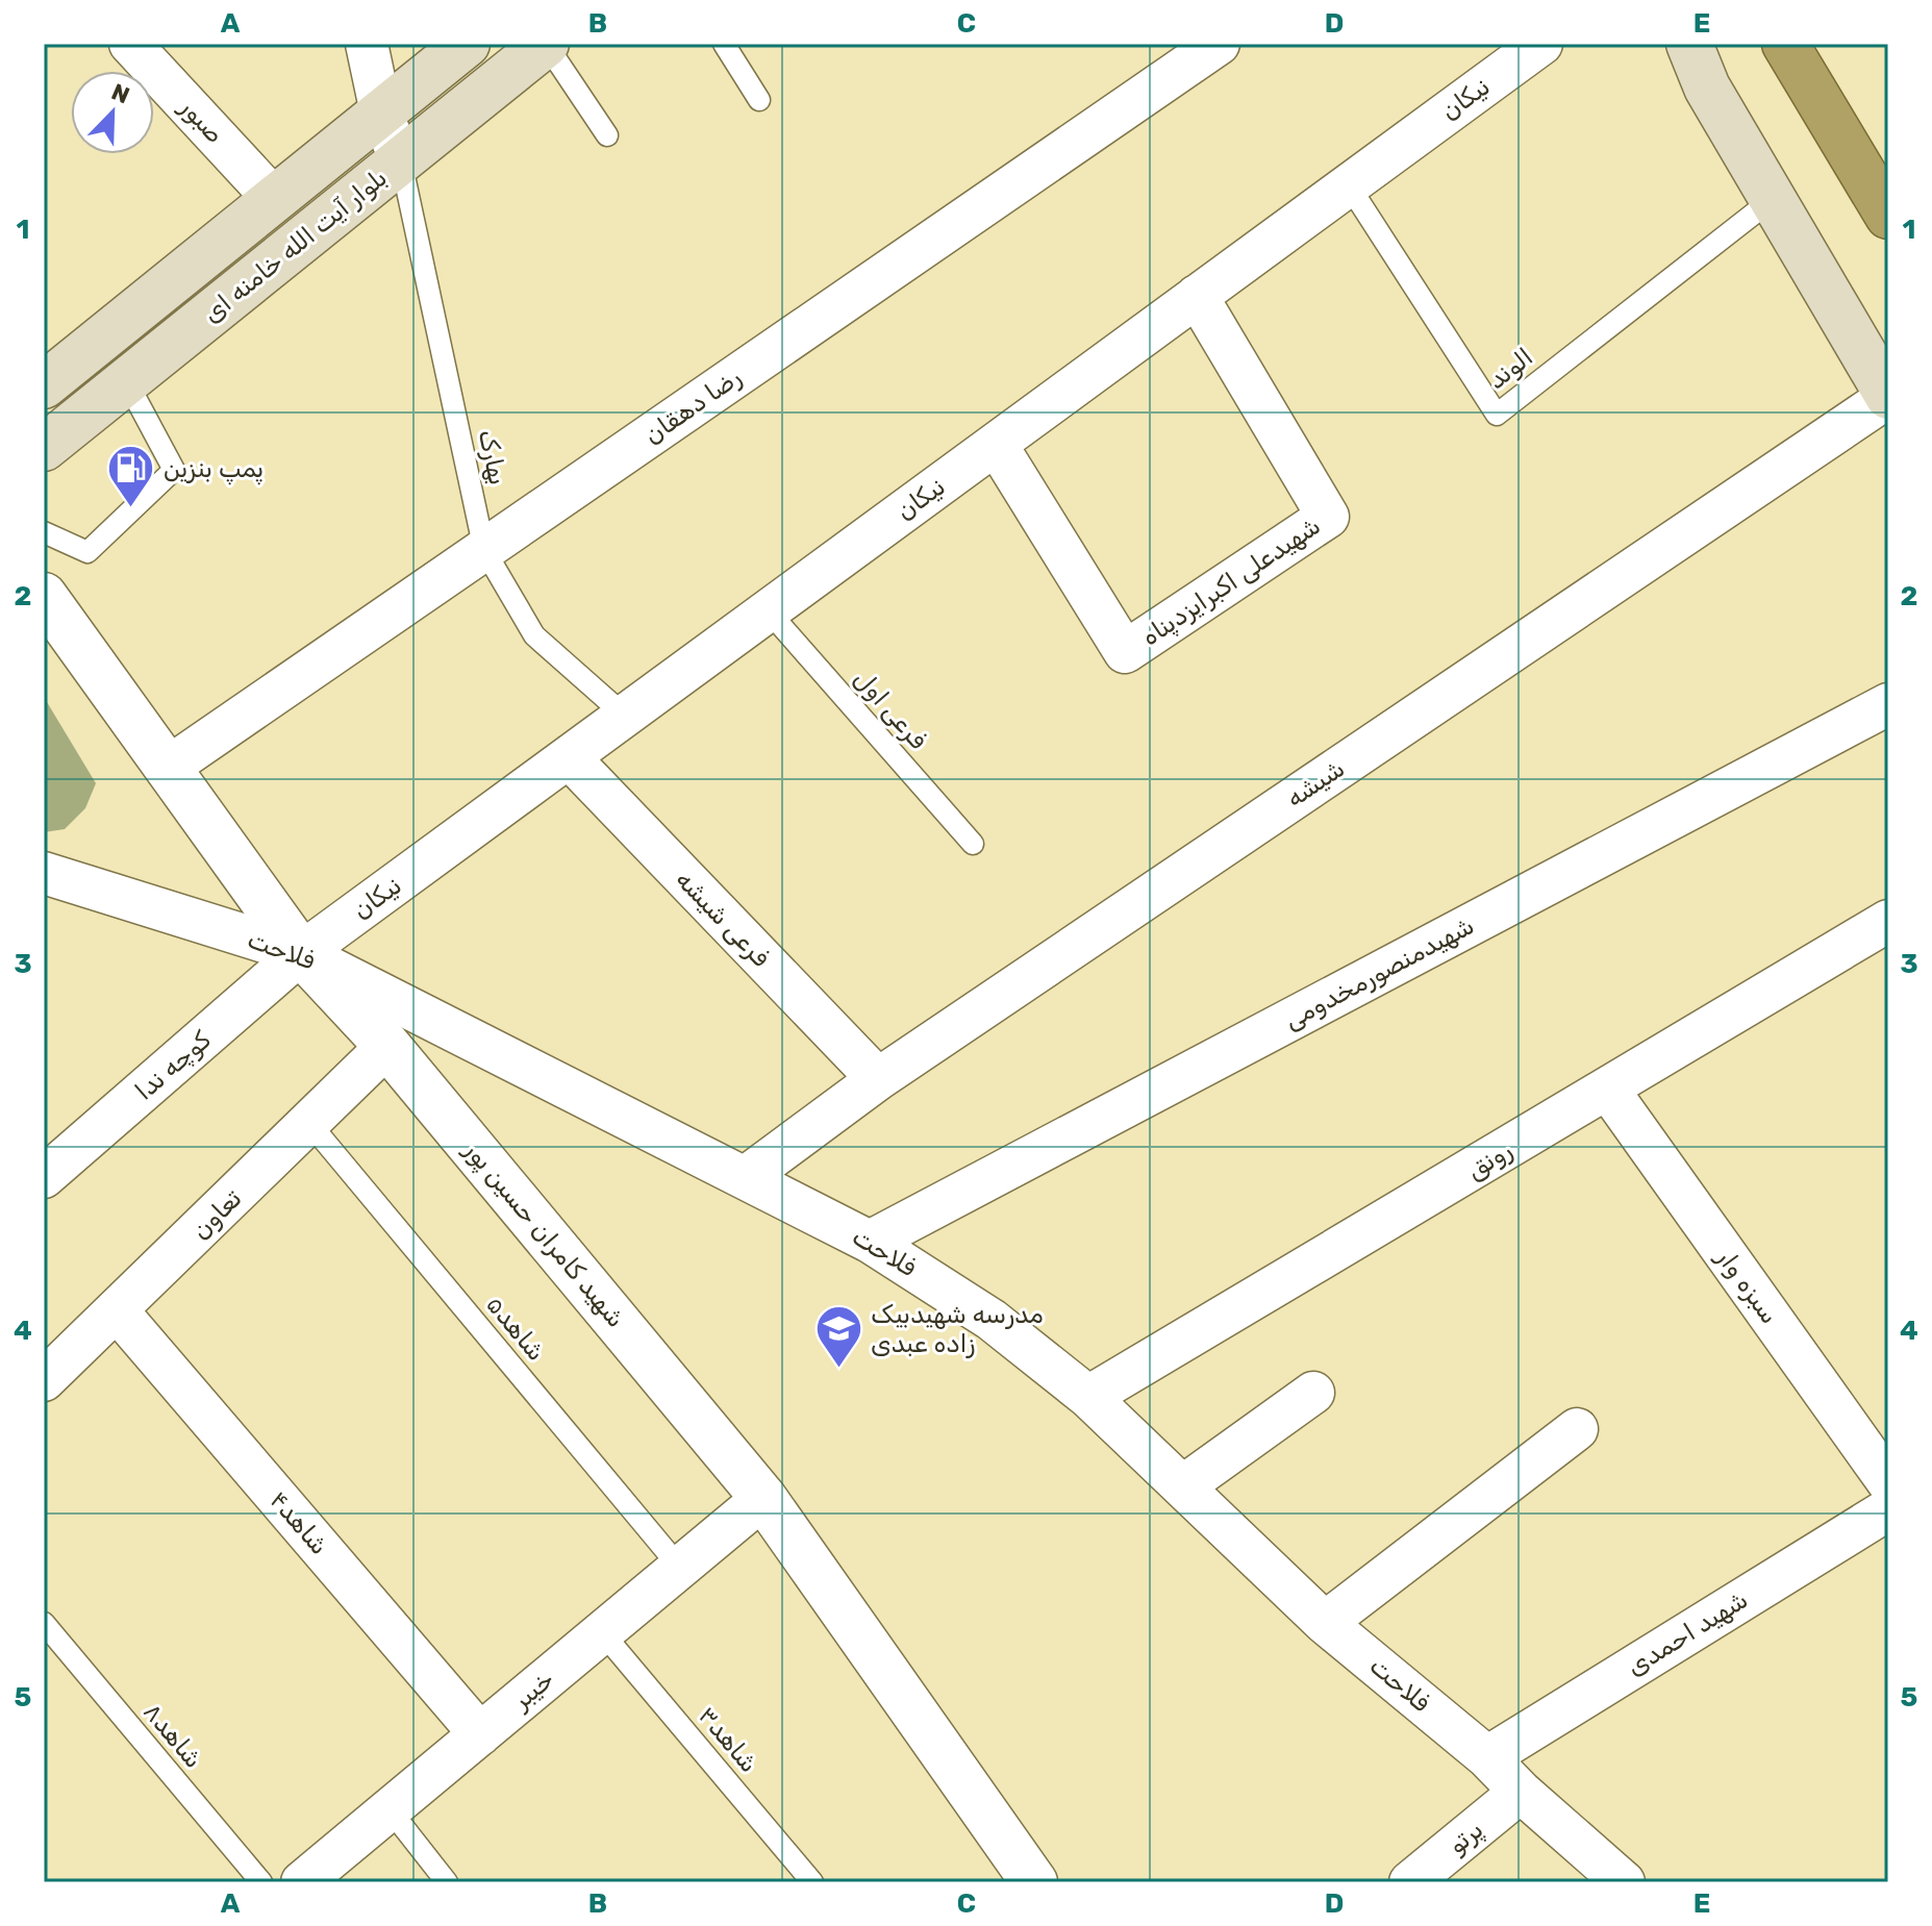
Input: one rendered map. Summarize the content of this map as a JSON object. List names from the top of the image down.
{
  "streets": {
    "main road": ["بلوار آیت الله خامنه ای"],
    "street": [
      "نیکان",
      "صبور",
      "رضا دهقان",
      "شهیدعلی اکبرایزدپناه",
      "شیشه",
      "فرعی شیشه",
      "فلاحت",
      "شهیدمنصورمخدومی",
      "کوچه ندا",
      "رونق",
      "تعاون",
      "شهید کامران حسین پور",
      "سبزه وار",
      "شاهد۴",
      "شهید احمدی",
      "خیبر",
      "پرتو"
    ],
    "lane": [
      "الوند",
      "بهارک",
      "فرعی اول",
      "شاهد۵",
      "شاهد۸",
      "شاهد۳"
    ]
  },
  "crossings": [
    ["نیکان", "الوند"],
    ["نیکان", "بهارک"],
    ["نیکان", "شهیدعلی اکبرایزدپناه"],
    ["نیکان", "فرعی اول"],
    ["نیکان", "فرعی شیشه"],
    ["نیکان", "فلاحت"],
    ["نیکان", "کوچه ندا"],
    ["نیکان", "شهید کامران حسین پور"],
    ["صبور", "بلوار آیت الله خامنه ای"],
    ["بلوار آیت الله خامنه ای", "بهارک"],
    ["رضا دهقان", "بهارک"],
    ["رضا دهقان", "شهید کامران حسین پور"],
    ["شیشه", "فرعی شیشه"],
    ["شیشه", "فلاحت"],
    ["فلاحت", "شهیدمنصورمخدومی"],
    ["فلاحت", "کوچه ندا"],
    ["فلاحت", "رونق"],
    ["فلاحت", "شهید کامران حسین پور"],
    ["فلاحت", "شهید احمدی"],
    ["فلاحت", "پرتو"],
    ["کوچه ندا", "شهید کامران حسین پور"],
    ["رونق", "سبزه وار"],
    ["تعاون", "شهید کامران حسین پور"],
    ["تعاون", "شاهد۵"],
    ["تعاون", "شاهد۴"],
    ["شهید کامران حسین پور", "خیبر"],
    ["شاهد۵", "خیبر"],
    ["شاهد۴", "خیبر"],
    ["خیبر", "شاهد۳"]
  ],
  "places": {
    "fuel station": ["پمپ بنزین"],
    "school or university": ["مدرسه شهیدبیک زاده عبدی"]
  },
  "north": "top right",
  "grid": {
    "columns": [
      "A",
      "B",
      "C",
      "D",
      "E"
    ],
    "rows": [
      "1",
      "2",
      "3",
      "4",
      "5"
    ]
  }
}
